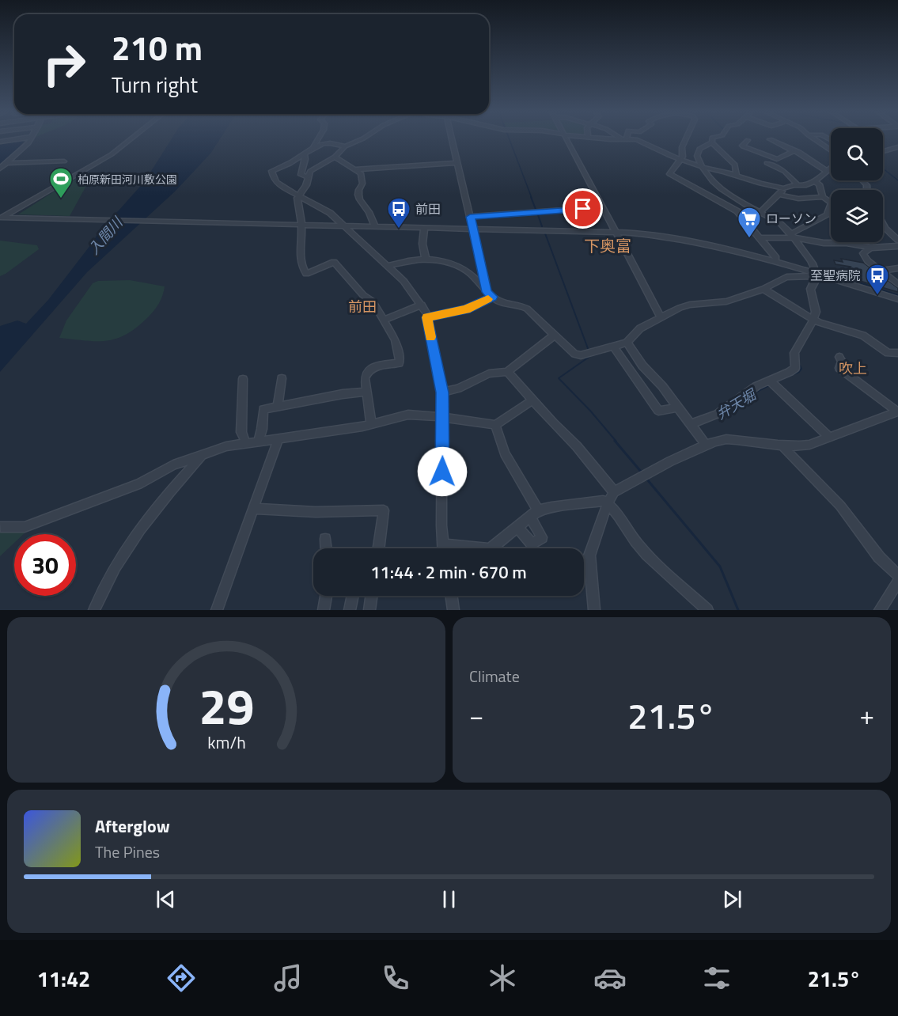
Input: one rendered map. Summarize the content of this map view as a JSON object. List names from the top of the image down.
{
  "districts": ["下奥富", "前田", "吹上"],
  "water": ["入間川", "弁天堀"],
  "places": {
    "sports": ["柏原新田河川敷公園"],
    "bus stop": ["前田", "至聖病院"],
    "supermarket": ["ローソン"]
  },
  "page": {
    "turn": ["210 m", "Turn right"],
    "limit": "30",
    "trip": "11:44 · 2 min · 670 m",
    "tile": "Climate",
    "heat": ["−", "21.5°", "+"],
    "song": ["Afterglow", "The Pines"],
    "tabs": ["11:42", "21.5°"],
    "gauge": ["29", "km/h"]
  }
}
